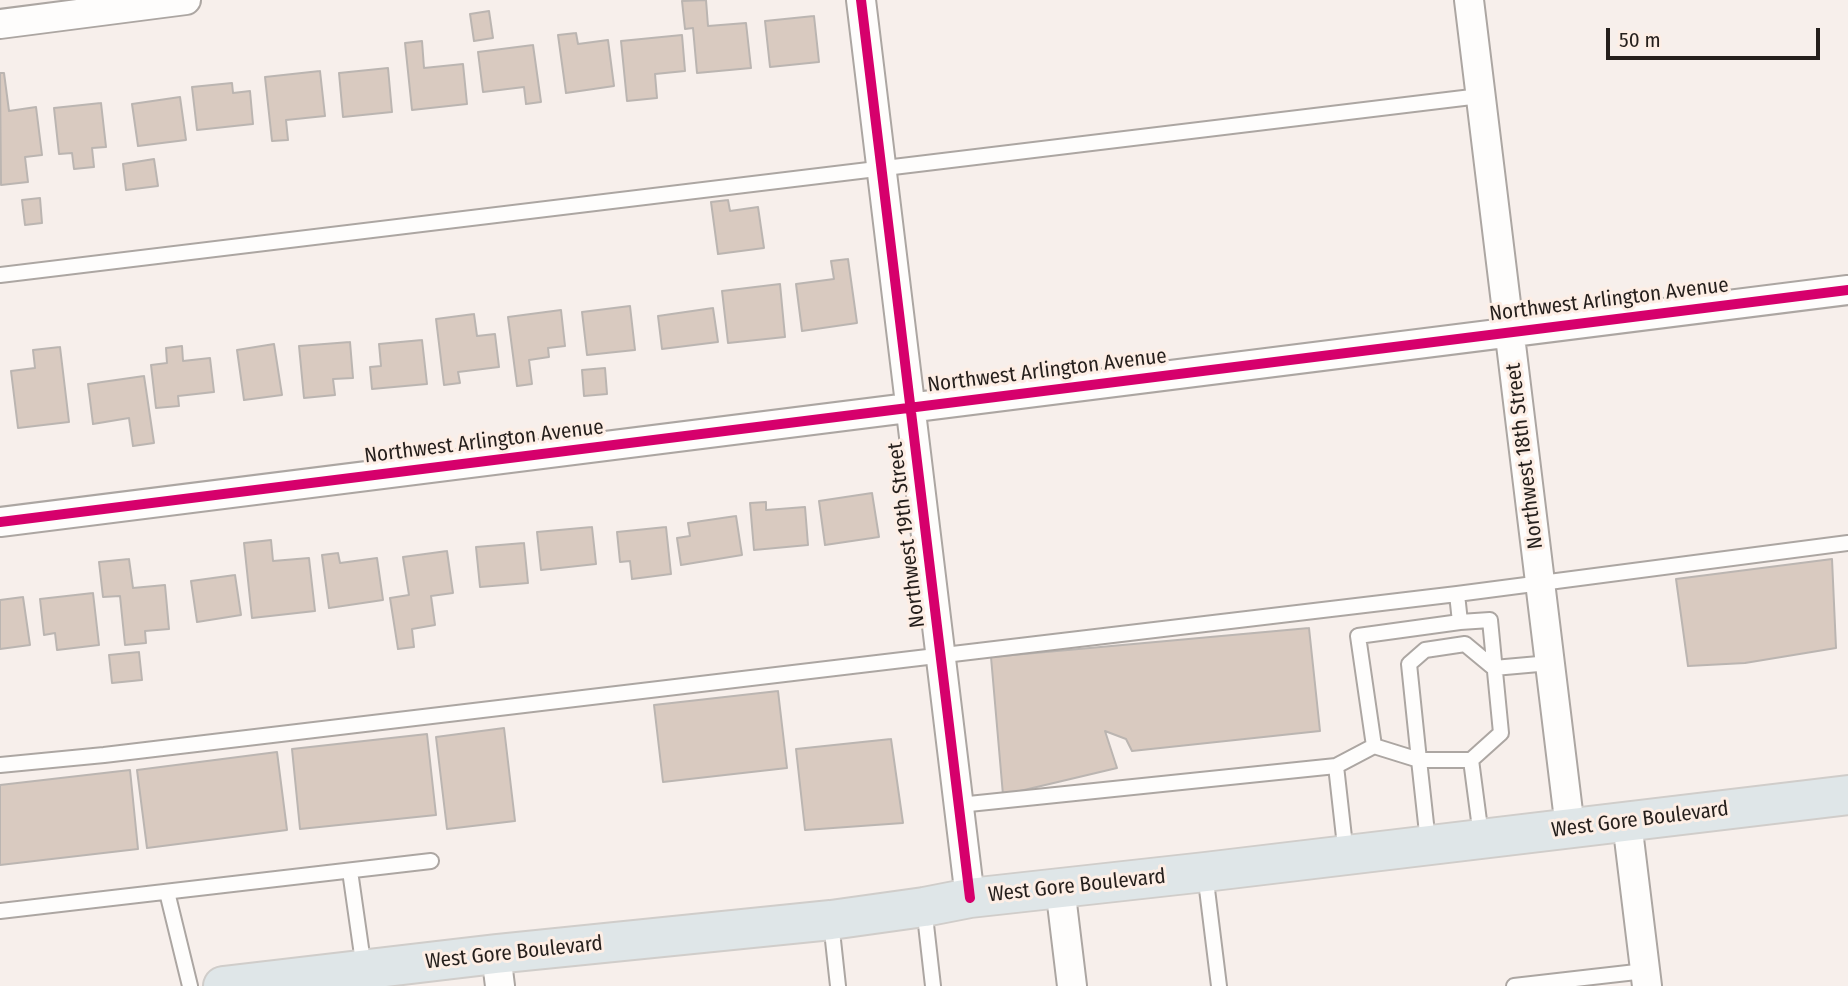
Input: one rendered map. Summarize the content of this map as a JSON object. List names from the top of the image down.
{
  "streets": {
    "main road": ["West Gore Boulevard"],
    "street": ["Northwest Arlington Avenue", "Northwest 18th Street", "Northwest 19th Street"]
  },
  "crossings": [
    ["Northwest Arlington Avenue", "Northwest 18th Street"],
    ["Northwest Arlington Avenue", "Northwest 19th Street"],
    ["Northwest 18th Street", "West Gore Boulevard"],
    ["Northwest 19th Street", "West Gore Boulevard"]
  ],
  "scale_bar": "50 m"
}
